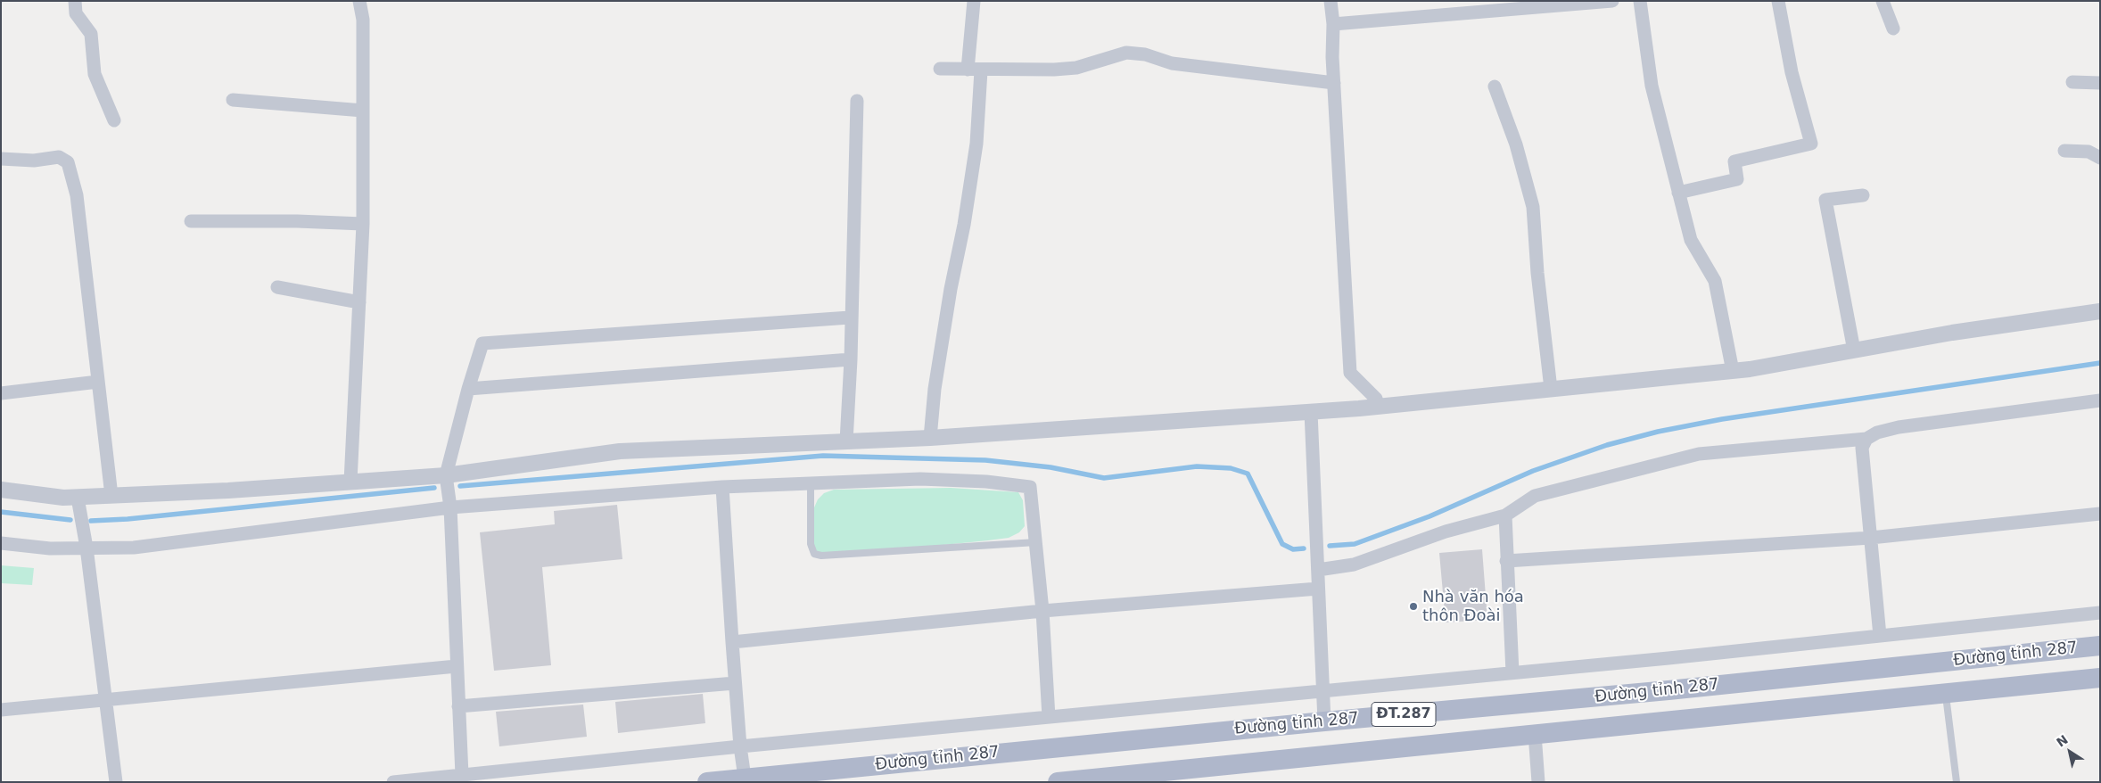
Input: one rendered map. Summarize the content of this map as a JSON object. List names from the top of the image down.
{
  "streets": {
    "main road": ["Đường tỉnh 287", "ĐT.287"]
  },
  "places": ["Nhà văn hóa thôn Đoài"],
  "north": "top left"
}
